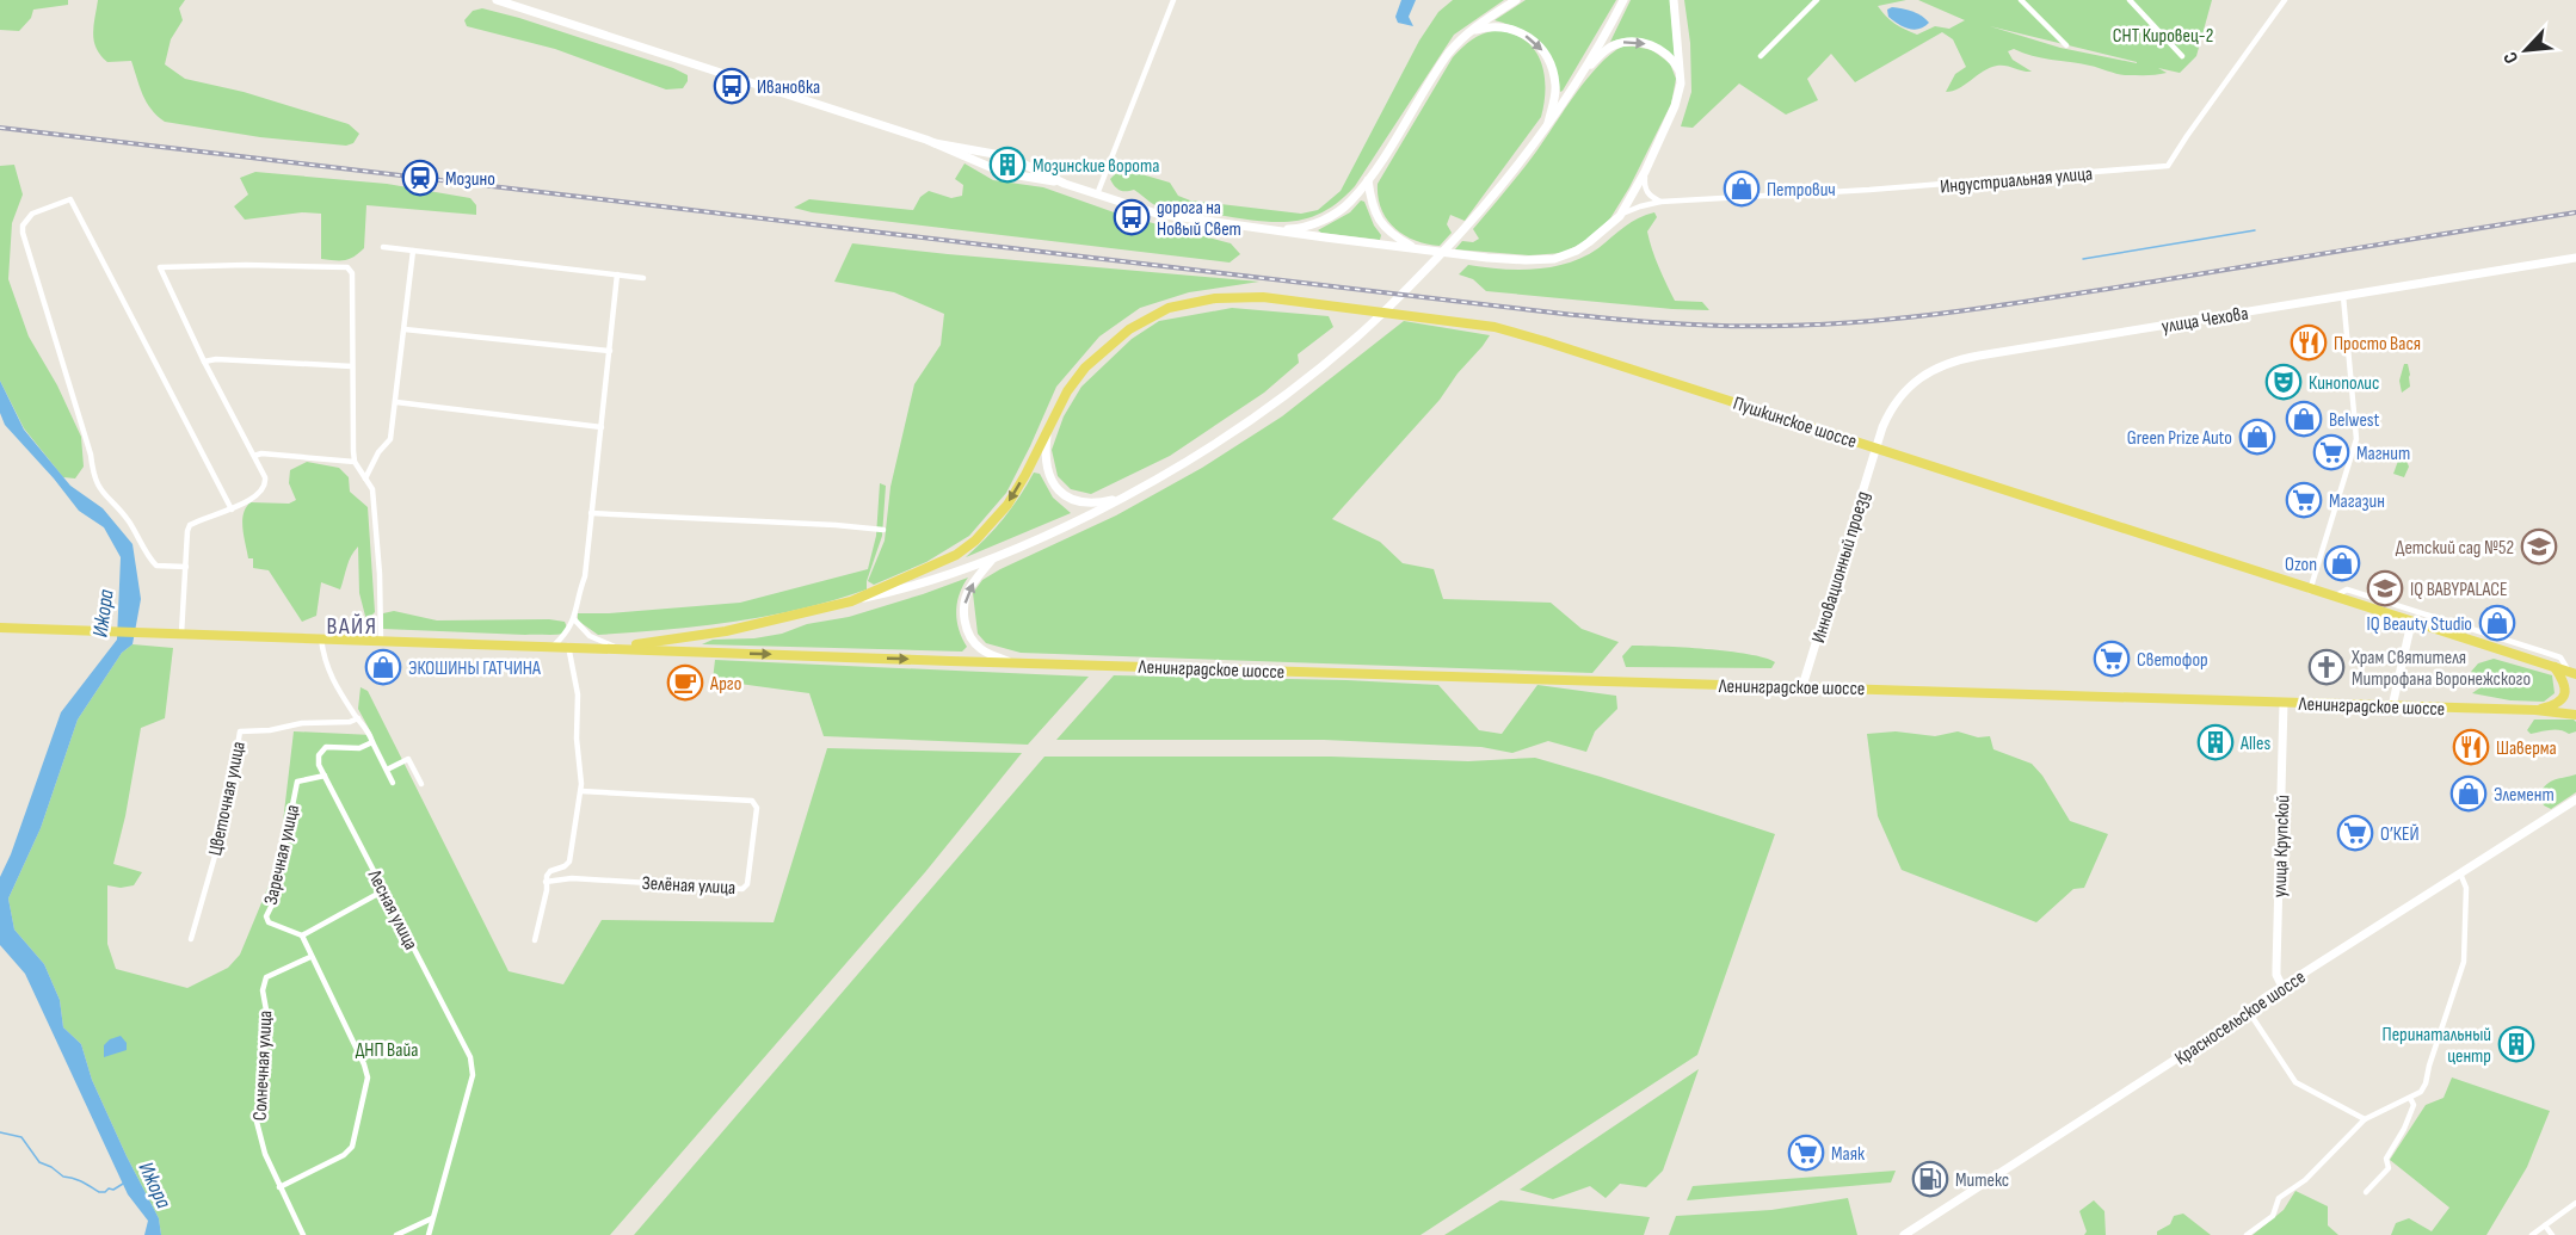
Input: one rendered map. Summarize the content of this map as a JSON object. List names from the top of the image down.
{
  "streets": {
    "main road": ["Пушкинское шоссе", "Ленинградское шоссе"],
    "street": [
      "Индустриальная улица",
      "улица Чехова",
      "Инновационный проезд",
      "Цветочная улица",
      "улица Крупской",
      "Заречная улица",
      "Зелёная улица",
      "Лесная улица",
      "Красносельское шоссе",
      "Солнечная улица"
    ]
  },
  "crossings": [
    ["улица Чехова", "Пушкинское шоссе"],
    ["улица Чехова", "Инновационный проезд"],
    ["Пушкинское шоссе", "Инновационный проезд"],
    ["Пушкинское шоссе", "Ленинградское шоссе"],
    ["Инновационный проезд", "Ленинградское шоссе"],
    ["Ленинградское шоссе", "улица Крупской"],
    ["улица Крупской", "Красносельское шоссе"],
    ["Заречная улица", "Лесная улица"]
  ],
  "districts": ["ВАЙЯ"],
  "water": ["Ижора"],
  "parks": ["СНТ Кировец-2", "ДНП Вайа"],
  "places": {
    "bus stop": ["Ивановка", "дорога на Новый Свет"],
    "building": ["Мозинские ворота", "Alles", "Перинатальный центр"],
    "station": ["Мозино"],
    "shop": [
      "Петрович",
      "Belwest",
      "Green Prize Auto",
      "Ozon",
      "IQ Beauty Studio",
      "ЭКОШИНЫ ГАТЧИНА",
      "Элемент"
    ],
    "restaurant": ["Просто Вася", "Шаверма"],
    "theatre": ["Кинополис"],
    "supermarket": [
      "Магнит",
      "Магазин",
      "Светофор",
      "О’КЕЙ",
      "Маяк"
    ],
    "school or university": ["Детский сад №52", "IQ BABYPALACE"],
    "church": ["Храм Святителя Митрофана Воронежского"],
    "cafe": ["Арго"],
    "fuel station": ["Митекс"]
  },
  "north": "bottom left"
}
